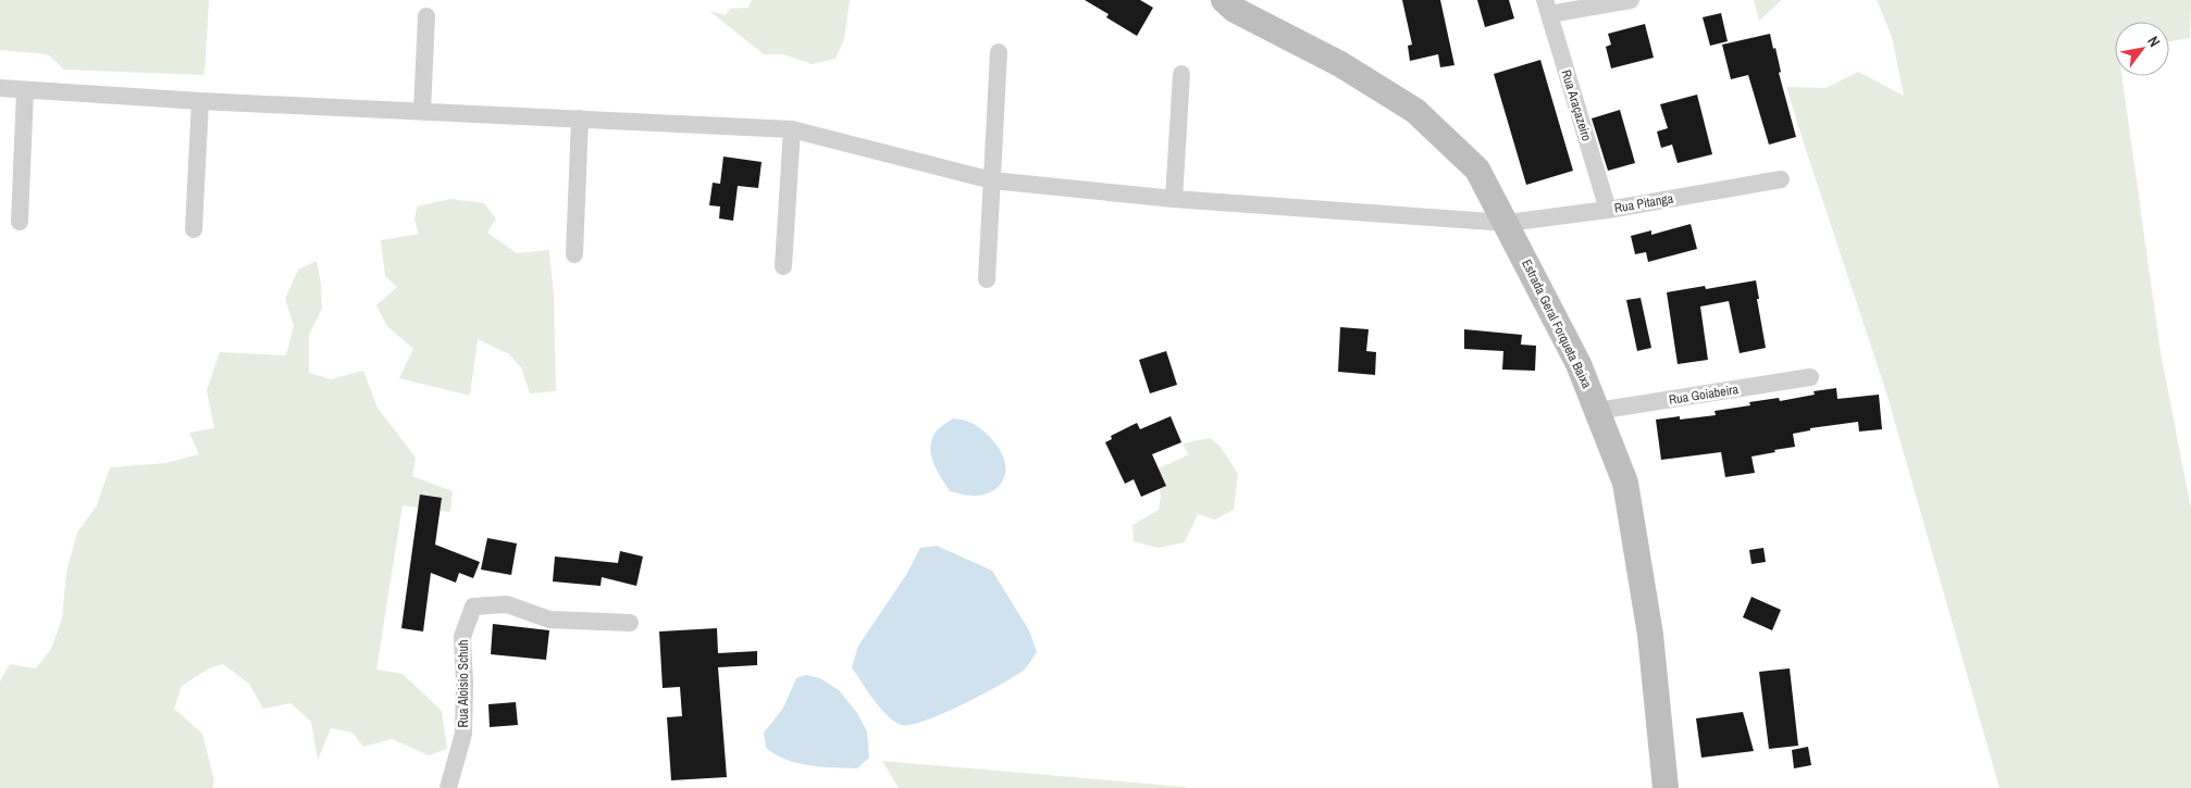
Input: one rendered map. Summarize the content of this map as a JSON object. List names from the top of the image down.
{
  "streets": {
    "street": [
      "Rua Araçazeiro",
      "Rua Pitanga",
      "Estrada Geral Forqueta Baixa",
      "Rua Goiabeira",
      "Rua Aloisio Schuh"
    ]
  },
  "crossings": [
    ["Rua Araçazeiro", "Rua Pitanga"],
    ["Rua Pitanga", "Estrada Geral Forqueta Baixa"],
    ["Estrada Geral Forqueta Baixa", "Rua Goiabeira"]
  ],
  "north": "top right"
}
